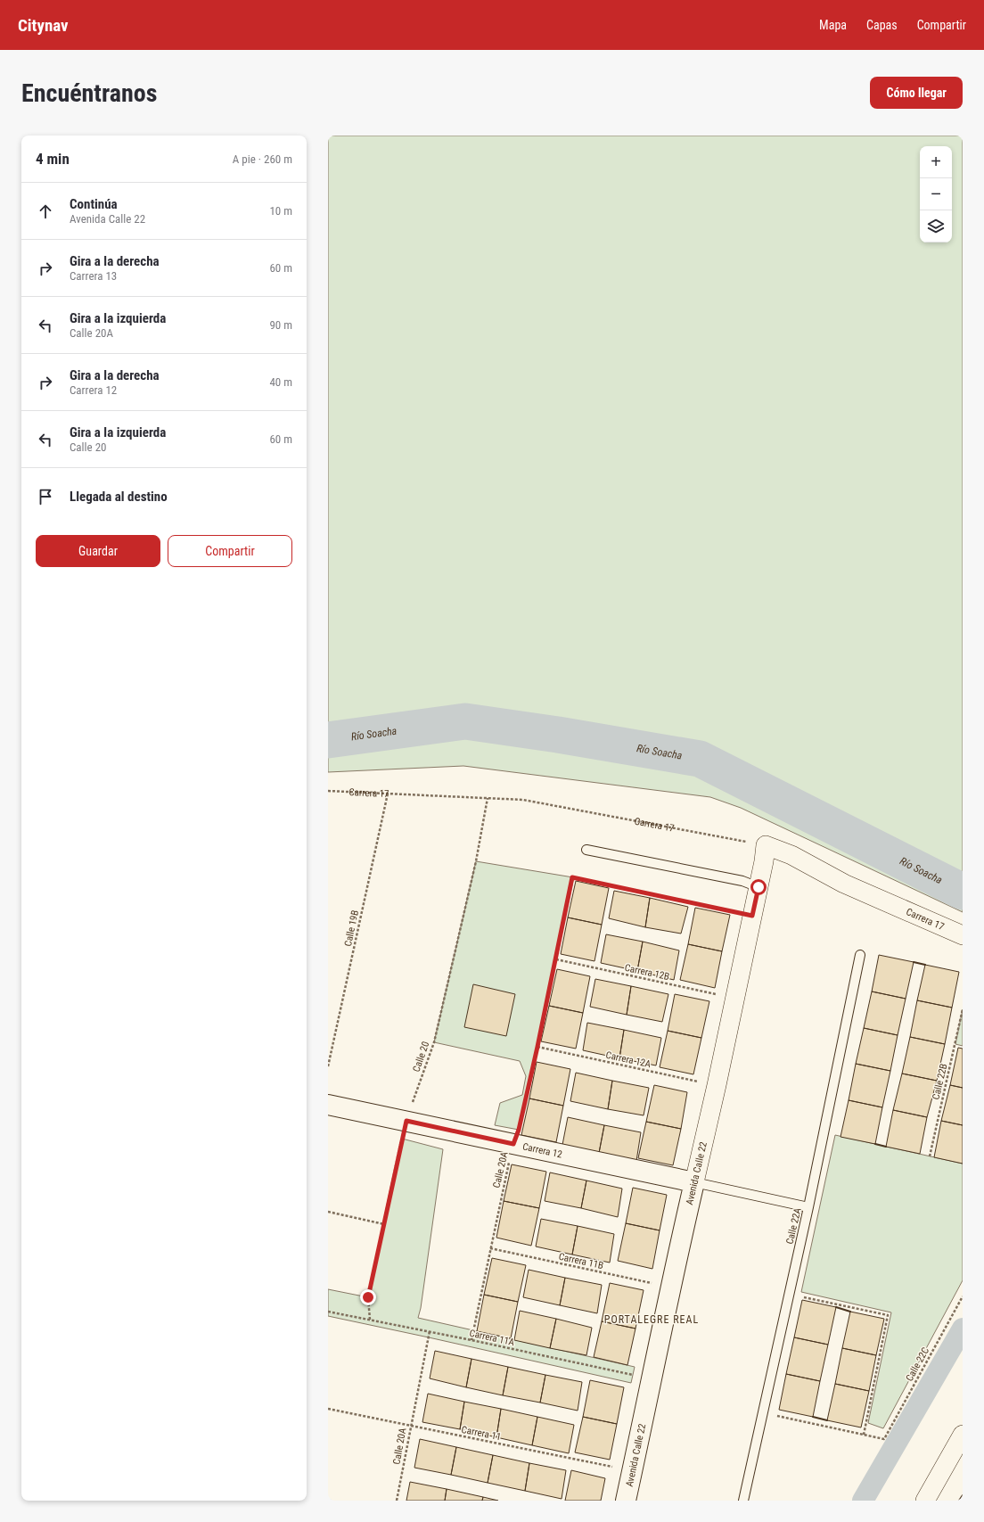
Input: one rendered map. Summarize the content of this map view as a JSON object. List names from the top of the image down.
{
  "streets": {
    "street": ["Carrera 17", "Carrera 12", "Avenida Calle 22"],
    "lane": ["Calle 22A"],
    "path": [
      "Calle 19B",
      "Carrera 12B",
      "Calle 20",
      "Carrera 12A",
      "Calle 22B",
      "Calle 20A",
      "Carrera 11B",
      "Carrera 11A",
      "Calle 22C",
      "Carrera 11"
    ]
  },
  "crossings": [
    ["Carrera 17", "Calle 19B"],
    ["Carrera 17", "Calle 20"],
    ["Carrera 17", "Avenida Calle 22"],
    ["Carrera 12B", "Calle 20A"],
    ["Carrera 12B", "Avenida Calle 22"],
    ["Calle 20", "Carrera 12"],
    ["Calle 20", "Carrera 11A"],
    ["Carrera 12A", "Calle 20A"],
    ["Carrera 12A", "Avenida Calle 22"],
    ["Carrera 12", "Calle 20A"],
    ["Carrera 12", "Avenida Calle 22"],
    ["Calle 20A", "Avenida Calle 22"],
    ["Calle 20A", "Carrera 11B"],
    ["Calle 20A", "Carrera 11A"],
    ["Calle 20A", "Carrera 11"],
    ["Avenida Calle 22", "Carrera 11B"],
    ["Avenida Calle 22", "Carrera 11A"],
    ["Avenida Calle 22", "Carrera 11"]
  ],
  "districts": ["PORTALEGRE REAL"],
  "water": ["Río Soacha"],
  "page": {
    "header": "Citynav",
    "nav": ["Mapa", "Capas", "Compartir"],
    "buttons": [
      "Cómo llegar",
      ["Guardar", "Compartir"]
    ],
    "title": "Encuéntranos",
    "heading": ["4 min", "A pie · 260 m"],
    "map_buttons": ["+", "−"],
    "list": [
      ["Continúa", "Avenida Calle 22", "10 m"],
      ["Gira a la derecha", "Carrera 13", "60 m"],
      ["Gira a la izquierda", "Calle 20A", "90 m"],
      ["Gira a la derecha", "Carrera 12", "40 m"],
      ["Gira a la izquierda", "Calle 20", "60 m"],
      "Llegada al destino"
    ]
  }
}
